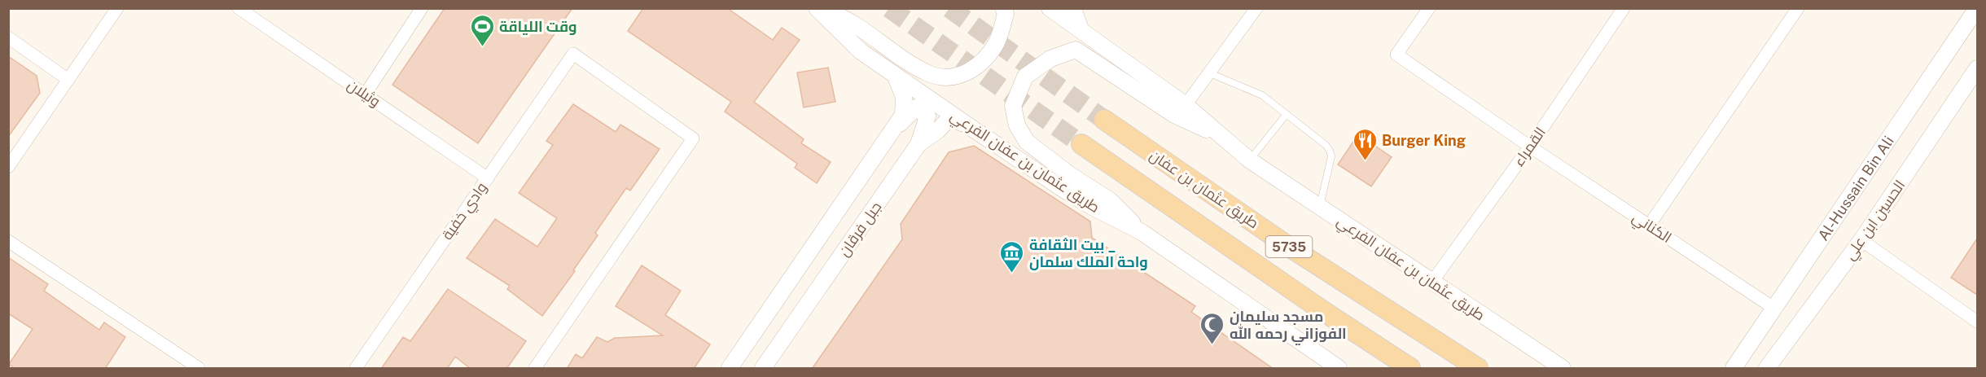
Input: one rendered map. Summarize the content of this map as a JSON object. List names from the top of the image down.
{
  "streets": {
    "main road": ["طريق عثمان بن عفان", "5735"],
    "street": [
      "وثيلان",
      "القمراء",
      "طريق عثمان بن عفان الفرعي",
      "Al-Hussain Bin Ali",
      "وادي خفية",
      "الحسين ابن علي",
      "الكناني",
      "جبل فرقان"
    ]
  },
  "crossings": [
    ["وثيلان", "وادي خفية"],
    ["القمراء", "طريق عثمان بن عفان الفرعي"],
    ["القمراء", "الكناني"],
    ["طريق عثمان بن عفان الفرعي", "جبل فرقان"],
    ["Al-Hussain Bin Ali", "الكناني"]
  ],
  "places": {
    "sports": ["وقت اللياقة"],
    "restaurant": ["Burger King"],
    "museum": ["بيت الثقافة _ واحة الملك سلمان"],
    "mosque": ["مسجد سليمان الفوزاني رحمه الله"]
  }
}
